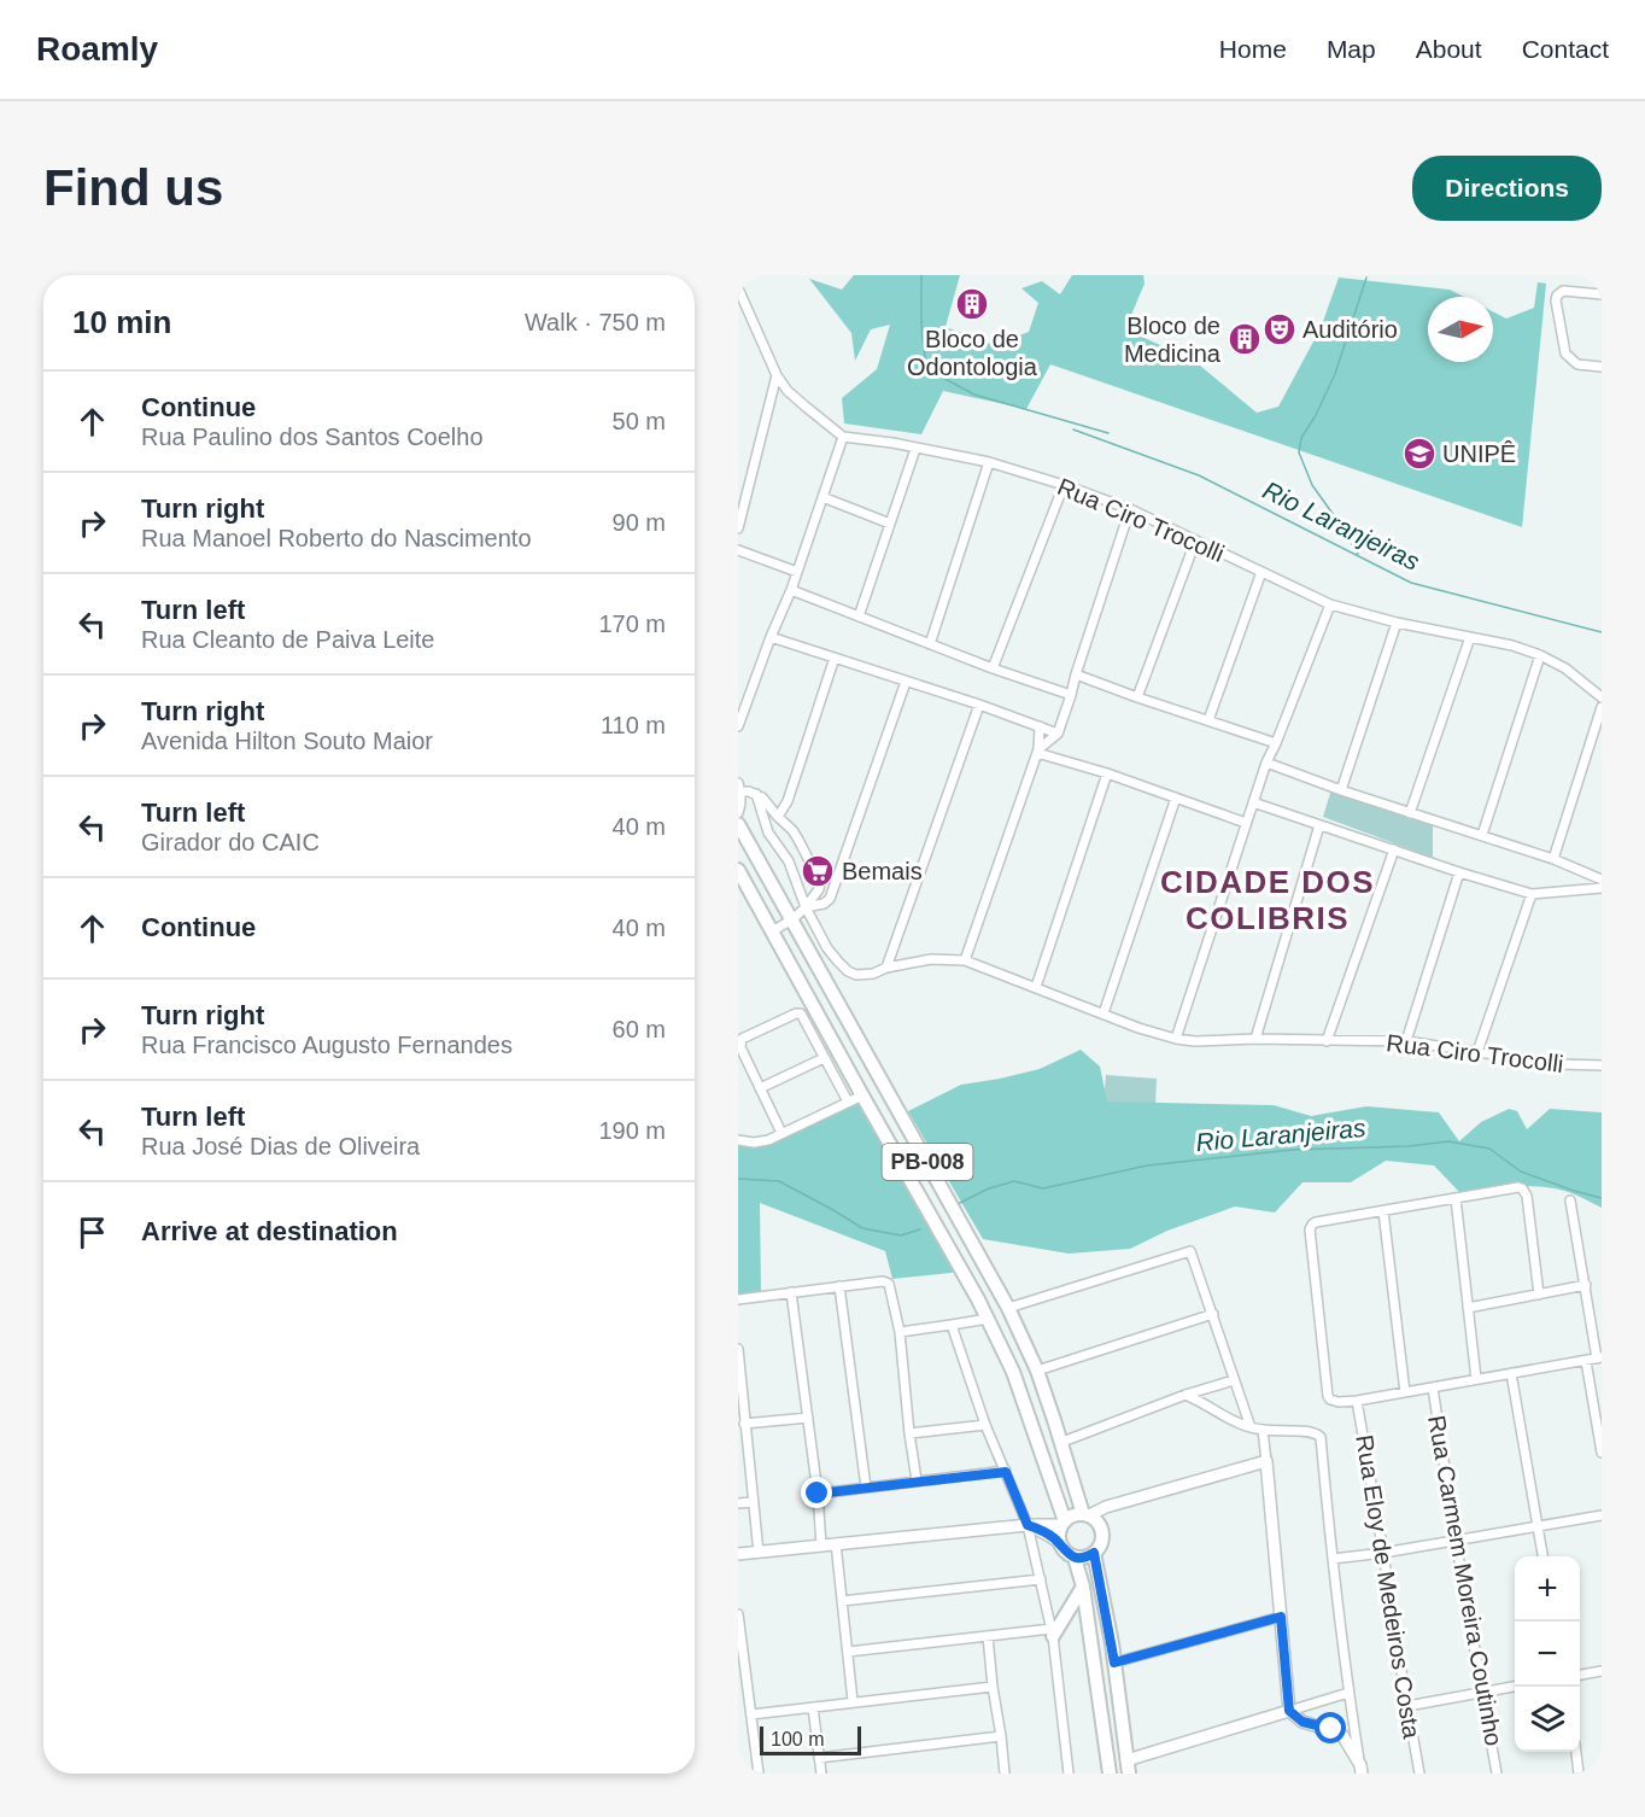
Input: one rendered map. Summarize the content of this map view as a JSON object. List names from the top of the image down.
{
  "streets": {
    "main road": ["PB-008"],
    "street": ["Rua Ciro Trocolli", "Rua Carmem Moreira Coutinho", "Rua Eloy de Medeiros Costa"]
  },
  "districts": ["CIDADE DOS COLIBRIS"],
  "water": ["Rio Laranjeiras"],
  "places": {
    "building": ["Bloco de Odontologia", "Bloco de Medicina"],
    "theatre": ["Auditório"],
    "school or university": ["UNIPÊ"],
    "supermarket": ["Bemais"]
  },
  "scale_bar": "100 m",
  "north": "right",
  "page": {
    "header": "Roamly",
    "nav": [
      "Home",
      "Map",
      "About",
      "Contact"
    ],
    "buttons": "Directions",
    "title": "Find us",
    "heading": ["10 min", "Walk · 750 m"],
    "list": [
      ["Continue", "Rua Paulino dos Santos Coelho", "50 m"],
      ["Turn right", "Rua Manoel Roberto do Nascimento", "90 m"],
      ["Turn left", "Rua Cleanto de Paiva Leite", "170 m"],
      ["Turn right", "Avenida Hilton Souto Maior", "110 m"],
      ["Turn left", "Girador do CAIC", "40 m"],
      ["Continue", "40 m"],
      ["Turn right", "Rua Francisco Augusto Fernandes", "60 m"],
      ["Turn left", "Rua José Dias de Oliveira", "190 m"],
      "Arrive at destination"
    ],
    "map_buttons": ["+", "−"],
    "scale": "100 m"
  }
}
